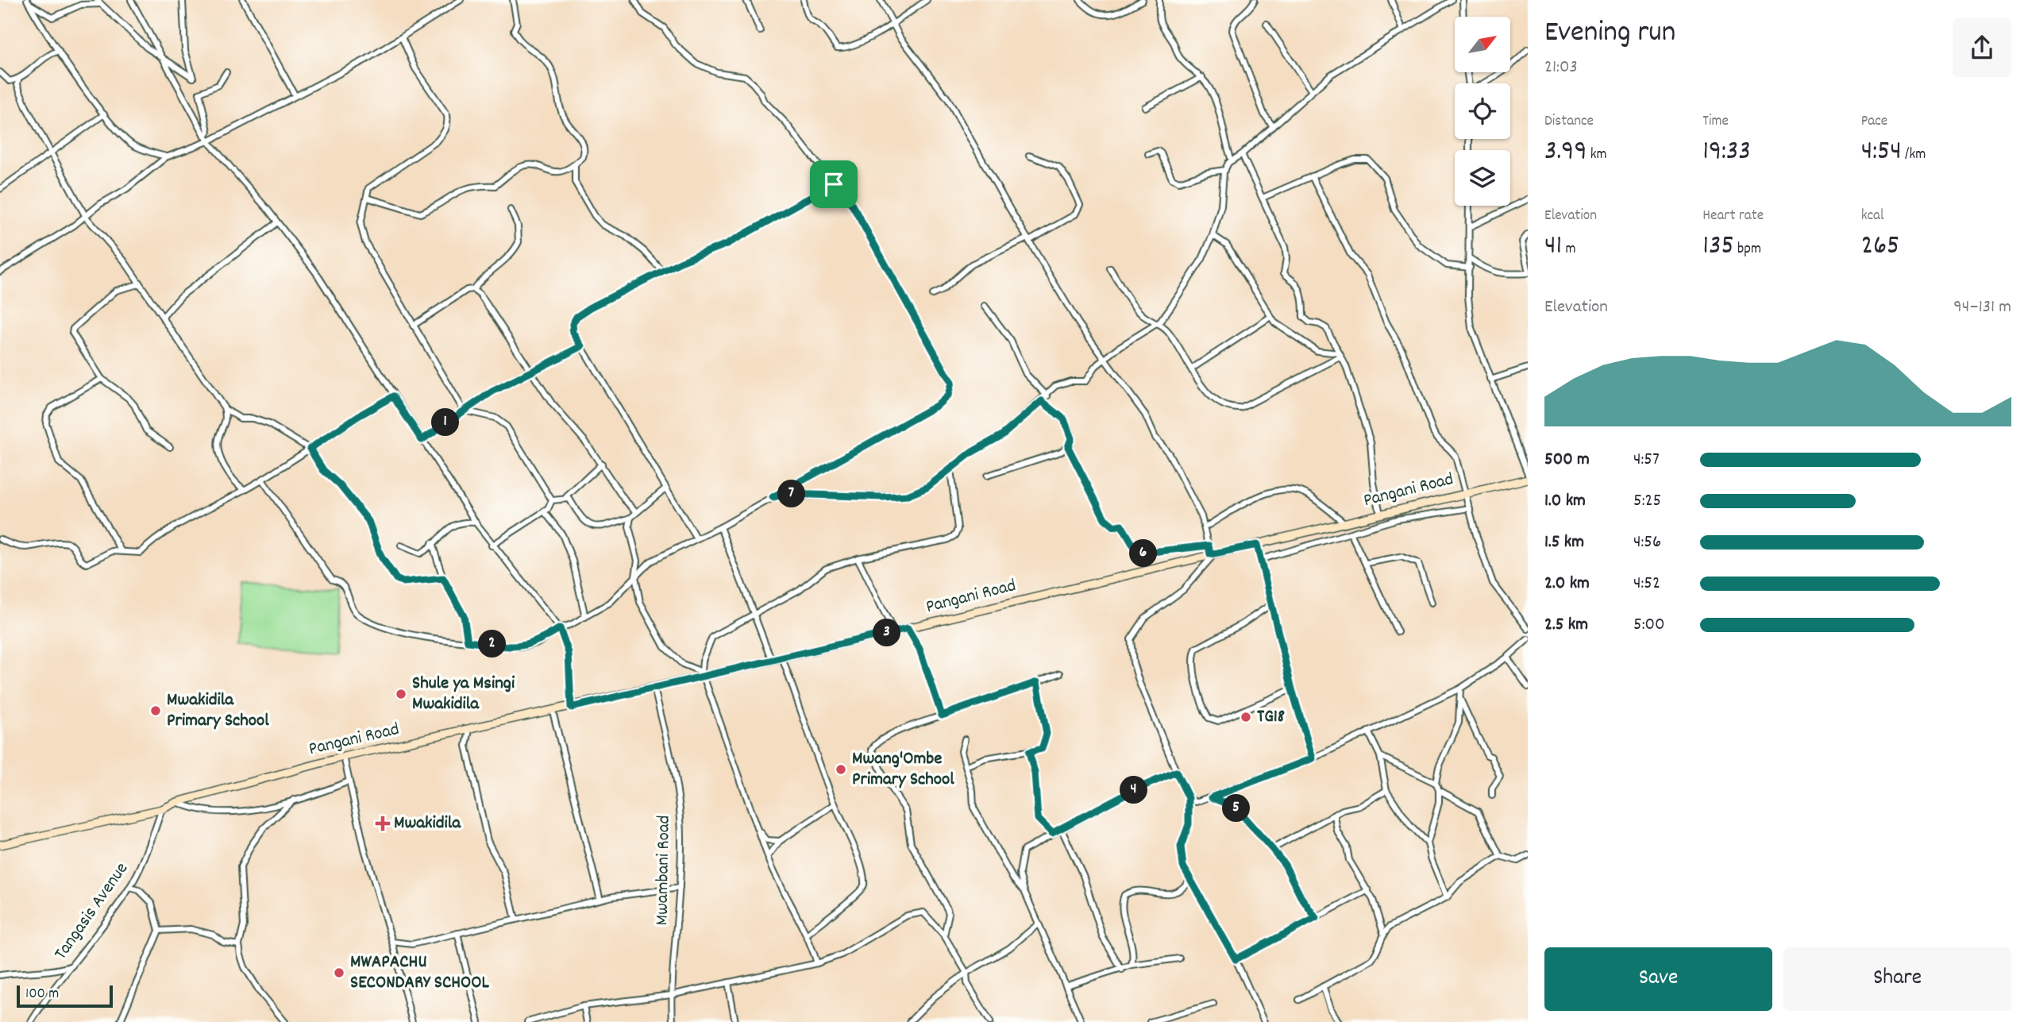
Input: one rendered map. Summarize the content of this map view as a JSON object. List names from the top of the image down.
{
  "streets": {
    "main road": ["Pangani Road"],
    "street": ["Mwambani Road", "Tangasis Avenue"]
  },
  "crossings": [
    ["Pangani Road", "Mwambani Road"],
    ["Pangani Road", "Tangasis Avenue"]
  ],
  "places": {
    "other": [
      "Shule ya Msingi Mwakidila",
      "Mwakidila Primary School",
      "TG18",
      "Mwang'Ombe Primary School",
      "MWAPACHU SECONDARY SCHOOL"
    ],
    "health": ["Mwakidila"]
  },
  "scale_bar": "100 m",
  "north": "top right",
  "page": {
    "heading": ["Evening run", "21:03"],
    "stats": [
      ["Distance", "3.99 km"],
      ["Time", "19:33"],
      ["Pace", "4:54 /km"],
      ["Elevation", "41 m"],
      ["Heart rate", "135 bpm"],
      ["kcal", "265"]
    ],
    "chart": ["Elevation", "94–131 m"],
    "pins": [
      "1",
      "7",
      "6",
      "3",
      "2",
      "4",
      "5"
    ],
    "list": [
      {
        "name": "500 m",
        "note": "4:57"
      },
      {
        "name": "1.0 km",
        "note": "5:25"
      },
      {
        "name": "1.5 km",
        "note": "4:56"
      },
      {
        "name": "2.0 km",
        "note": "4:52"
      },
      {
        "name": "2.5 km",
        "note": "5:00"
      }
    ],
    "buttons": ["Save", "Share"],
    "scale": "100 m"
  }
}
